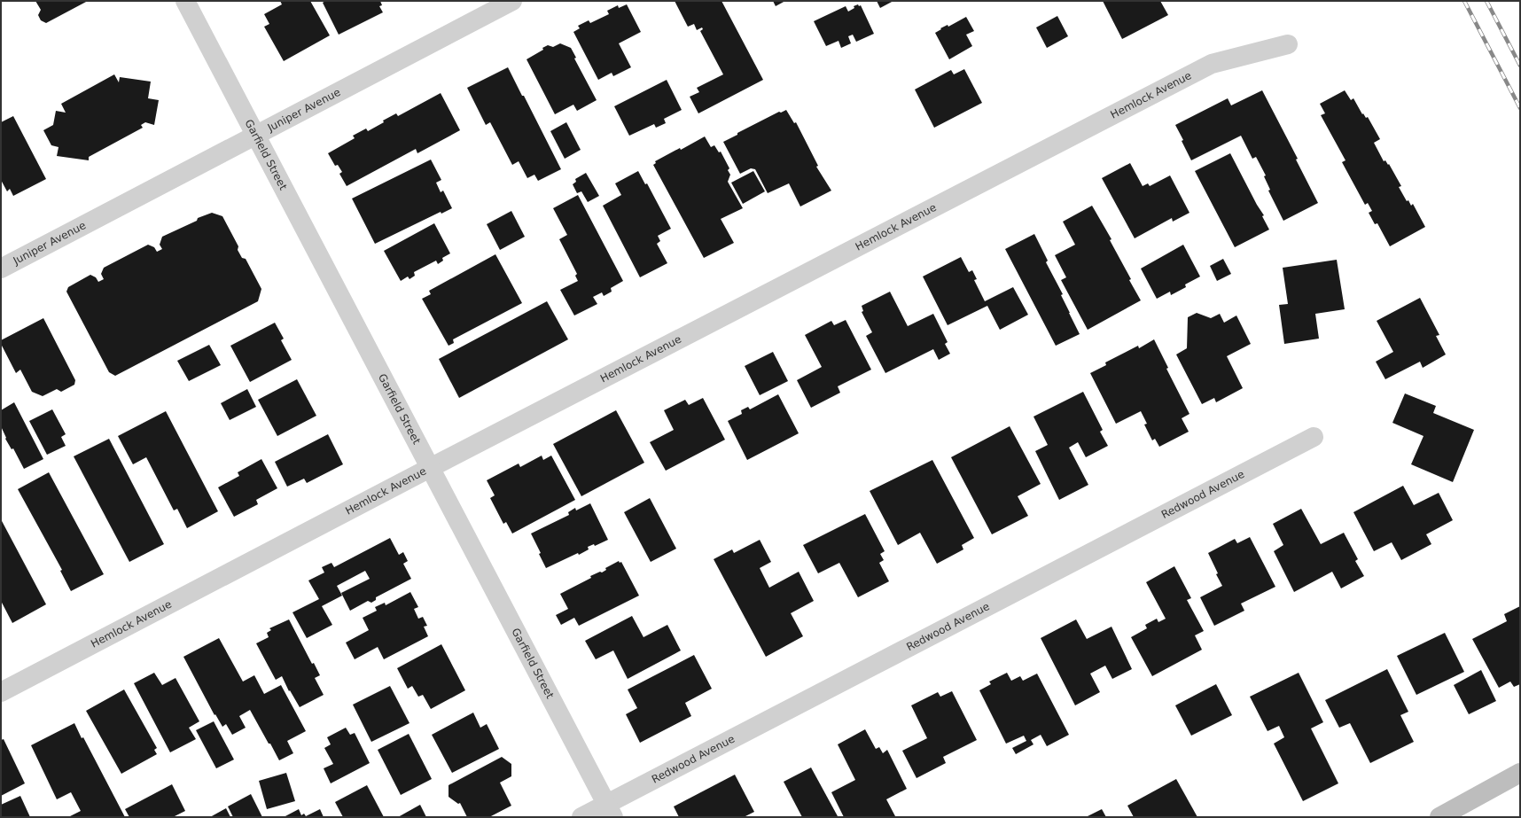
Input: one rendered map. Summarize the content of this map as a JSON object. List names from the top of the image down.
{
  "streets": {
    "street": [
      "Hemlock Avenue",
      "Juniper Avenue",
      "Garfield Street",
      "Redwood Avenue"
    ]
  },
  "crossings": [
    ["Hemlock Avenue", "Garfield Street"],
    ["Juniper Avenue", "Garfield Street"],
    ["Garfield Street", "Redwood Avenue"]
  ]
}
